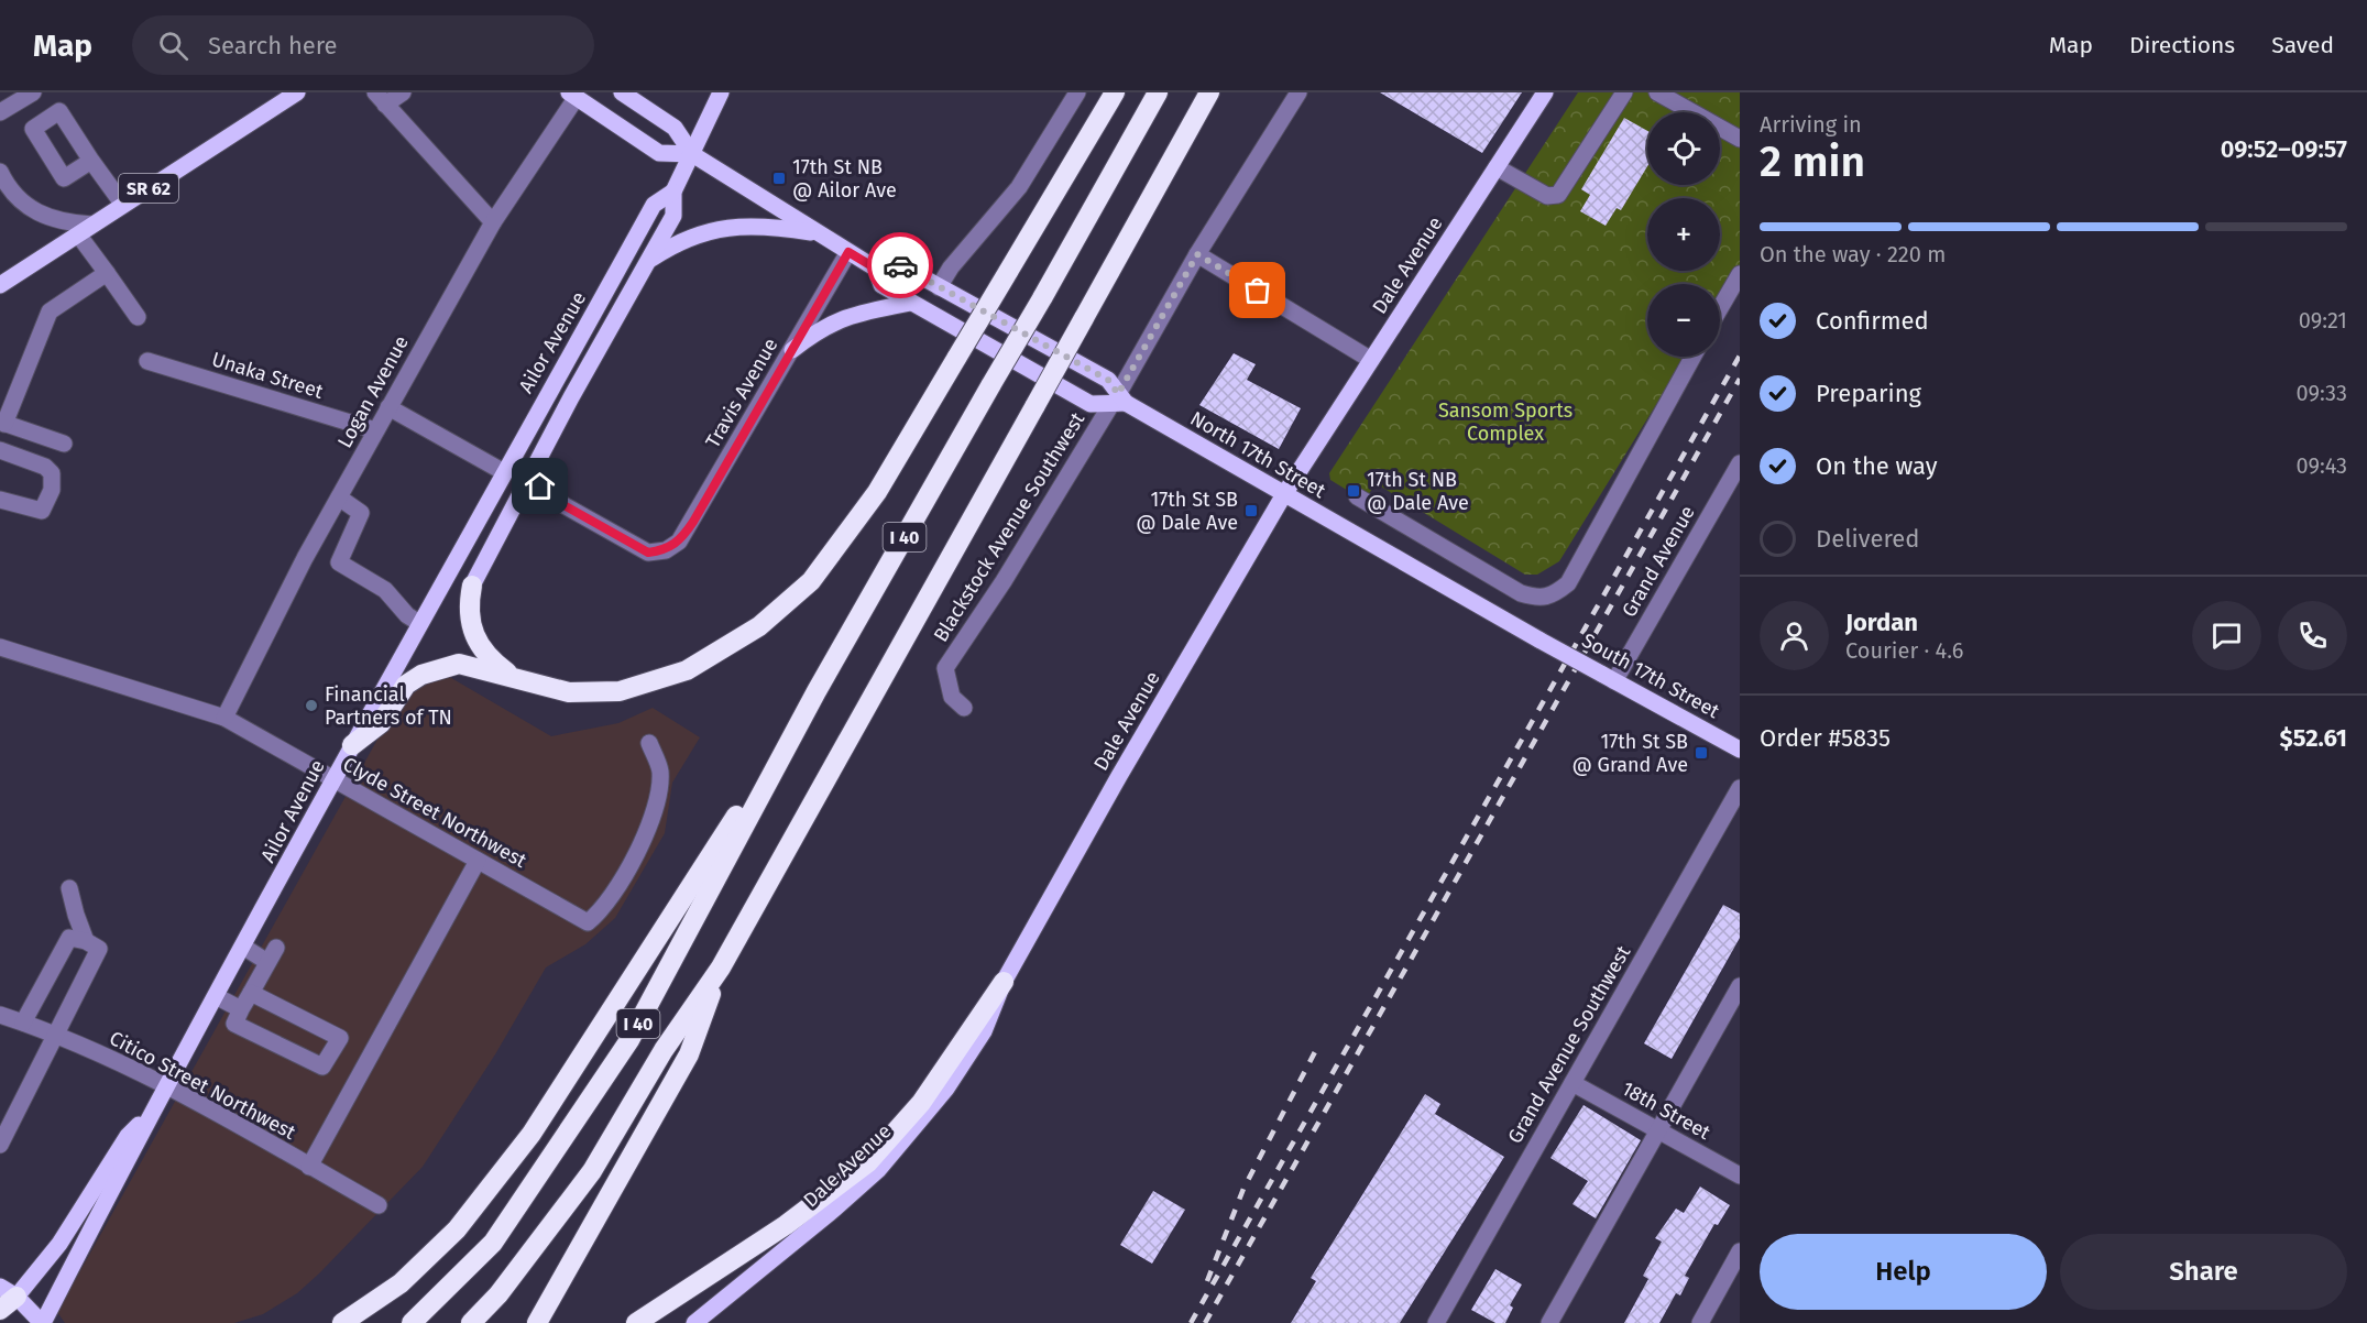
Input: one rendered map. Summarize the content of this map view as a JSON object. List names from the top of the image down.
{
  "streets": {
    "highway": ["I 40"],
    "main road": [
      "SR 62",
      "Dale Avenue",
      "Ailor Avenue",
      "North 17th Street",
      "South 17th Street"
    ],
    "street": [
      "Unaka Street",
      "Logan Avenue",
      "Travis Avenue",
      "Blackstock Avenue Southwest",
      "Grand Avenue",
      "Clyde Street Northwest",
      "Grand Avenue Southwest",
      "Citico Street Northwest",
      "18th Street"
    ]
  },
  "crossings": [
    ["Dale Avenue", "North 17th Street"],
    ["Ailor Avenue", "Travis Avenue"],
    ["Ailor Avenue", "North 17th Street"],
    ["Ailor Avenue", "Clyde Street Northwest"],
    ["Ailor Avenue", "Citico Street Northwest"],
    ["Unaka Street", "Logan Avenue"],
    ["Logan Avenue", "Clyde Street Northwest"],
    ["Travis Avenue", "North 17th Street"],
    ["North 17th Street", "Blackstock Avenue Southwest"],
    ["North 17th Street", "South 17th Street"],
    ["Grand Avenue", "South 17th Street"],
    ["Grand Avenue Southwest", "18th Street"]
  ],
  "parks": ["Sansom Sports Complex"],
  "places": {
    "transit": [
      "17th St NB @ Ailor Ave",
      "17th St NB @ Dale Ave",
      "17th St SB @ Dale Ave",
      "17th St SB @ Grand Ave"
    ],
    "other": ["Financial Partners of TN"]
  },
  "page": {
    "header": "Map",
    "search": "Search here",
    "nav": ["Map", "Directions", "Saved"],
    "heading": ["2 min", "Arriving in", "09:52–09:57"],
    "panel": [
      "Jordan",
      "Courier · 4.6",
      "Order #5835",
      "$52.61"
    ],
    "map_buttons": ["+", "−"],
    "bar": "On the way · 220 m",
    "list": [
      ["Confirmed", "09:21"],
      ["Preparing", "09:33"],
      ["On the way", "09:43"],
      "Delivered"
    ],
    "buttons": ["Help", "Share"]
  }
}
